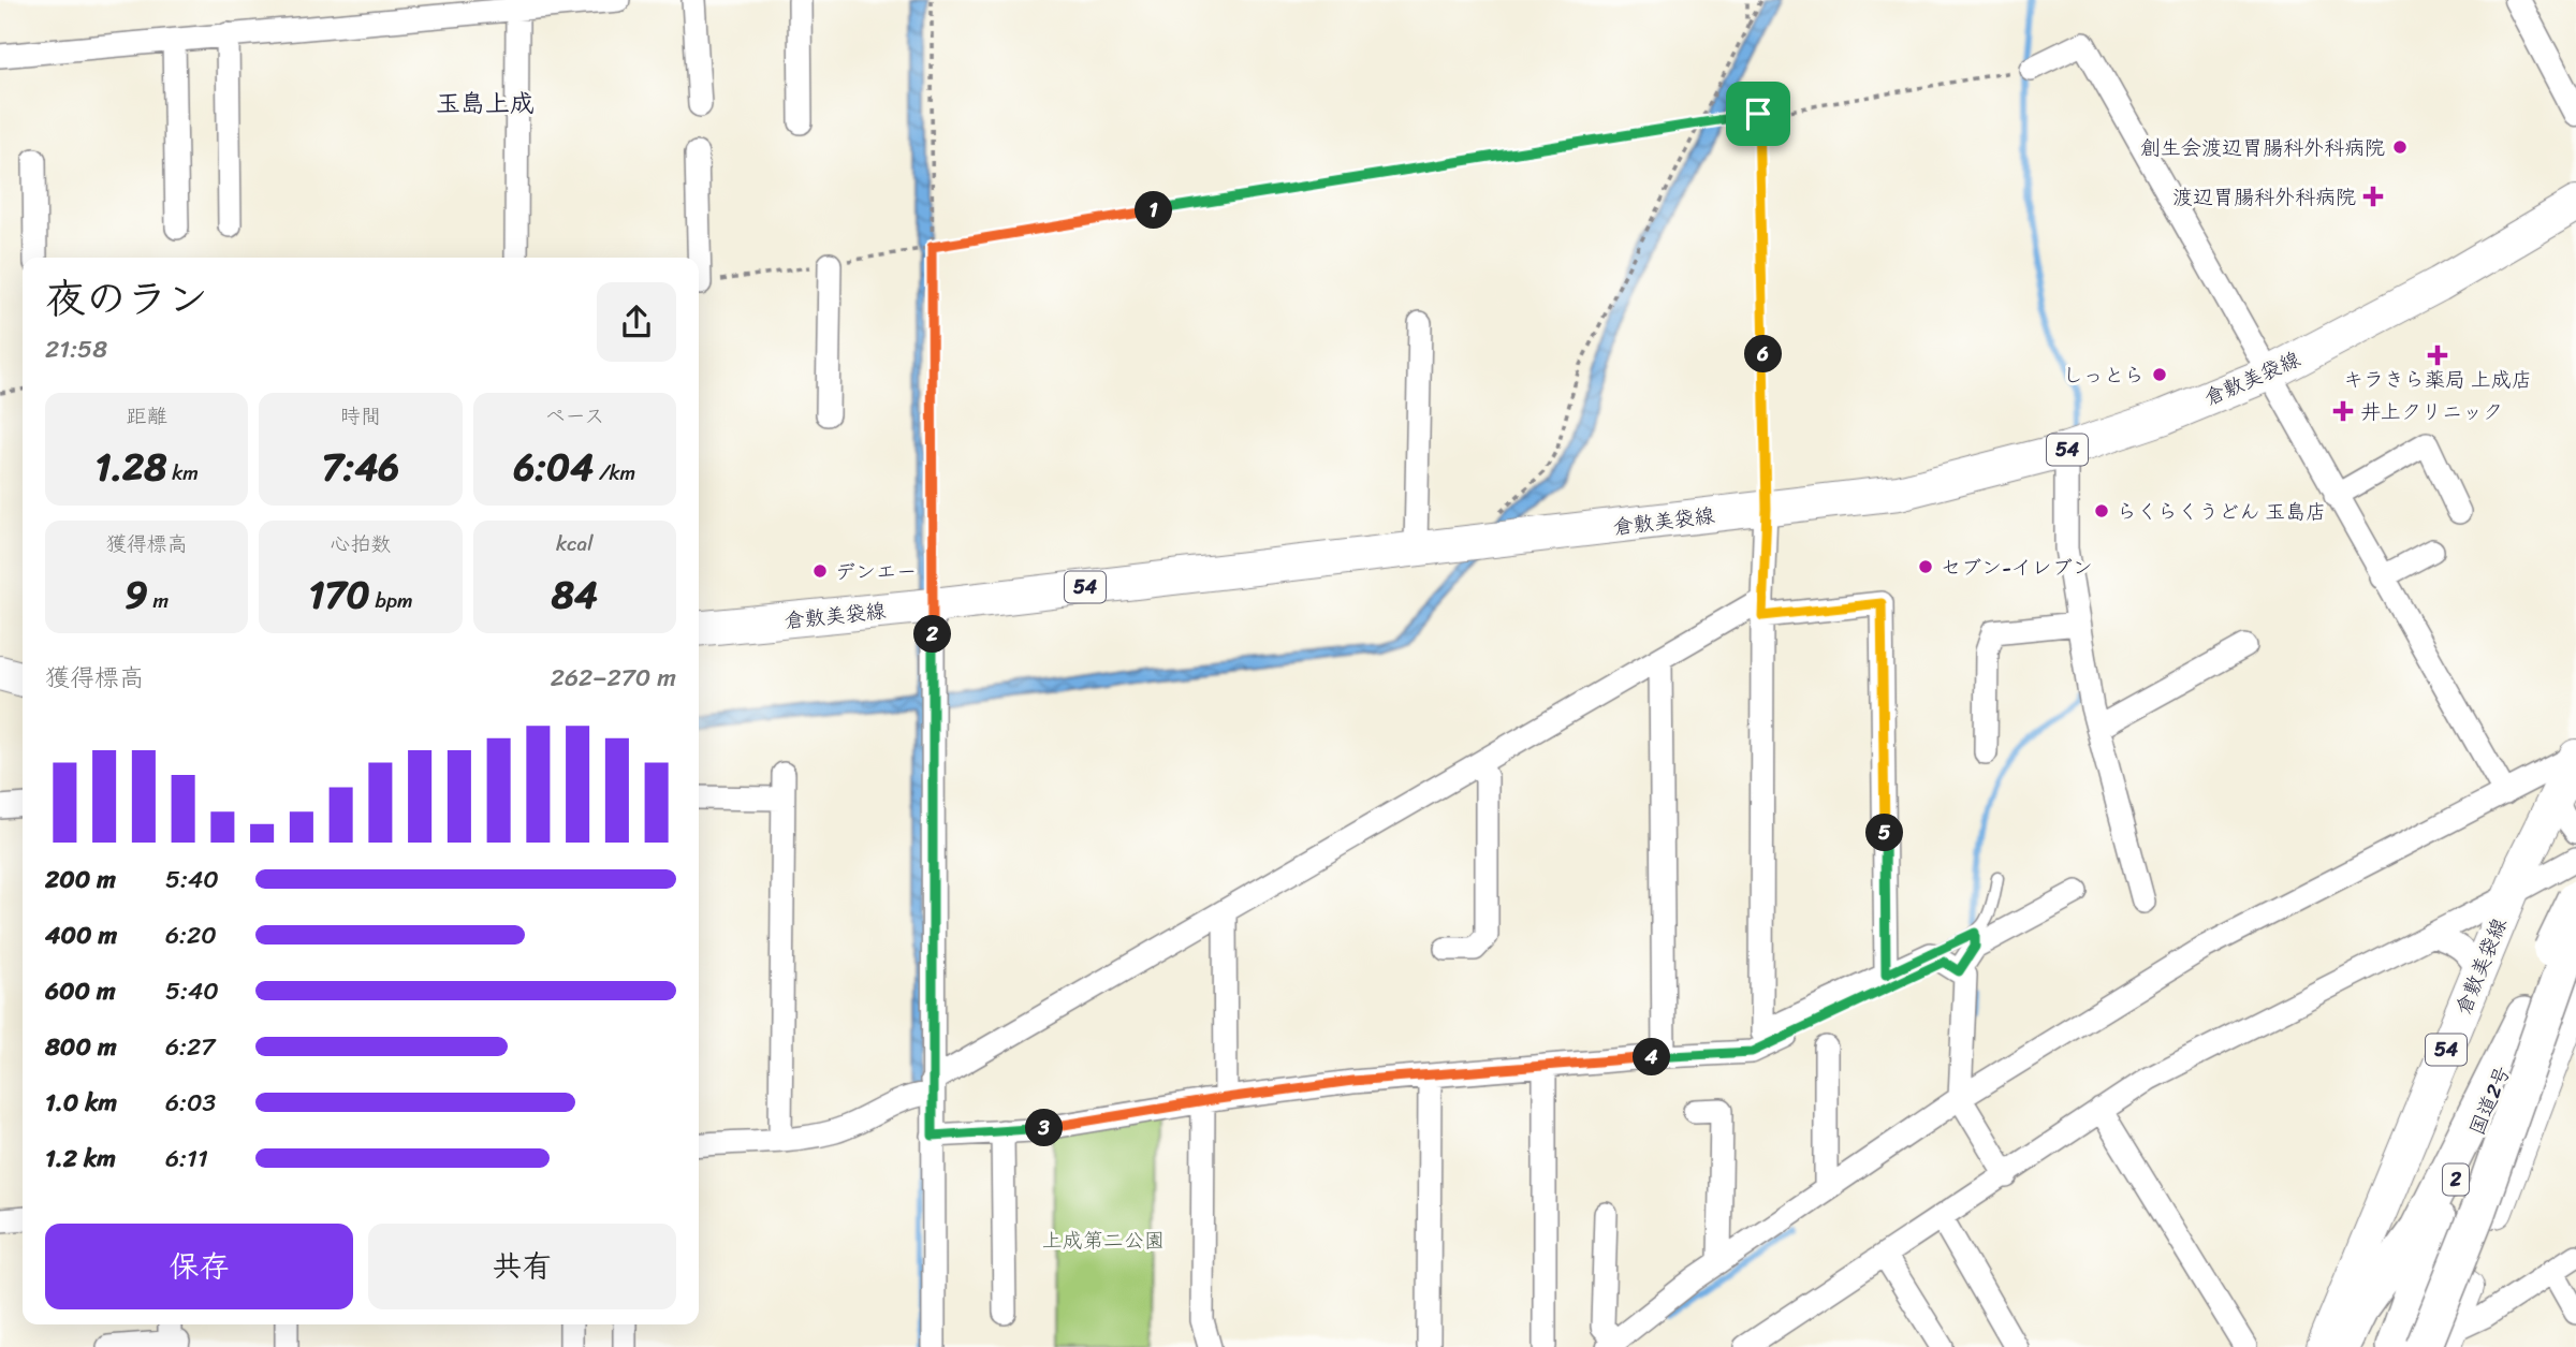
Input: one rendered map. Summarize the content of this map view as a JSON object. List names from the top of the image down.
{
  "streets": {
    "highway": ["国道2号", "2"],
    "main road": ["倉敷美袋線", "54"]
  },
  "districts": ["玉島上成"],
  "parks": ["上成第二公園"],
  "places": {
    "other": [
      "創生会渡辺胃腸科外科病院",
      "しっとら",
      "らくらくうどん 玉島店",
      "セブン-イレブン",
      "デンエー"
    ],
    "health": ["渡辺胃腸科外科病院", "キラきら薬局 上成店", "井上クリニック"]
  },
  "page": {
    "pins": [
      "1",
      "6",
      "2",
      "5",
      "4",
      "3"
    ],
    "heading": ["夜のラン", "21:58"],
    "stats": [
      ["距離", "1.28 km"],
      ["時間", "7:46"],
      ["ペース", "6:04 /km"],
      ["獲得標高", "9 m"],
      ["心拍数", "170 bpm"],
      ["kcal", "84"]
    ],
    "chart": ["獲得標高", "262–270 m"],
    "list": [
      {
        "name": "200 m",
        "note": "5:40"
      },
      {
        "name": "400 m",
        "note": "6:20"
      },
      {
        "name": "600 m",
        "note": "5:40"
      },
      {
        "name": "800 m",
        "note": "6:27"
      },
      {
        "name": "1.0 km",
        "note": "6:03"
      },
      {
        "name": "1.2 km",
        "note": "6:11"
      }
    ],
    "buttons": ["保存", "共有"]
  }
}
